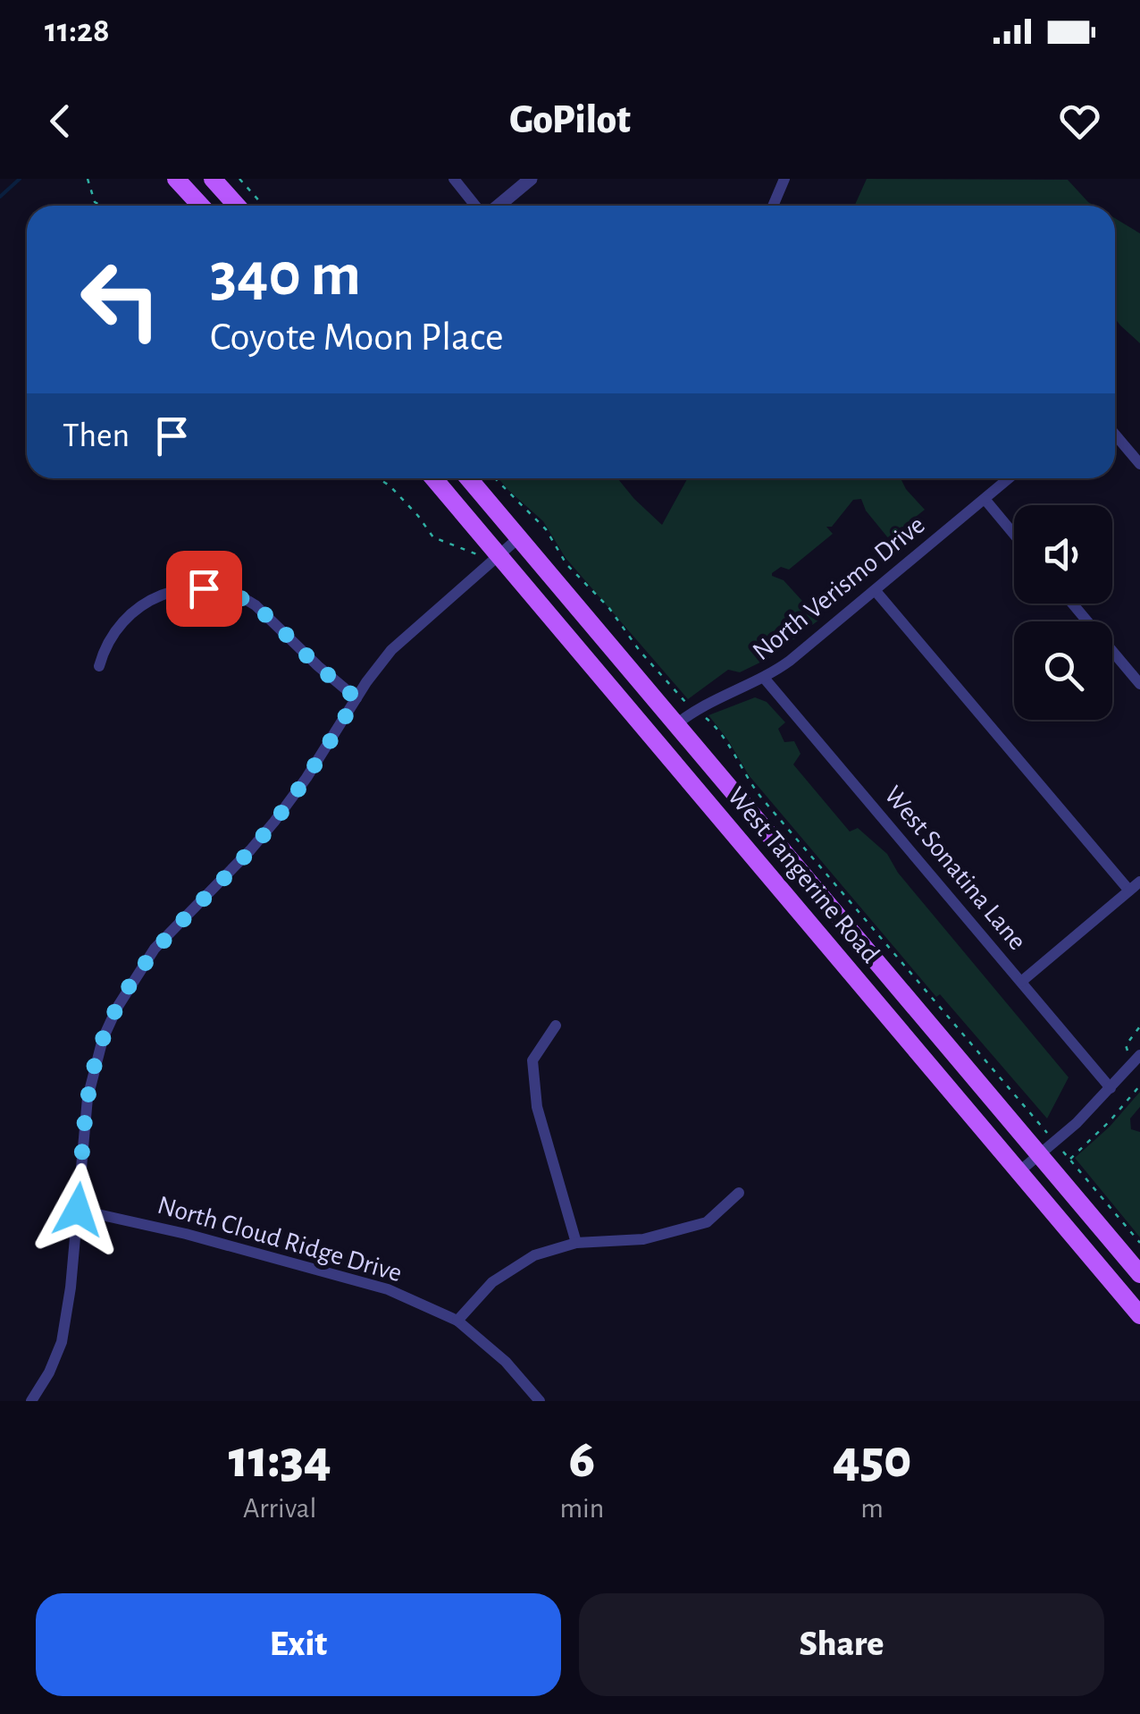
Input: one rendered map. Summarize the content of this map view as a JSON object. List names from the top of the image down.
{
  "streets": {
    "main road": ["West Tangerine Road"],
    "street": ["North Verismo Drive", "West Sonatina Lane", "North Cloud Ridge Drive"]
  },
  "crossings": [
    ["North Verismo Drive", "West Sonatina Lane"],
    ["North Verismo Drive", "West Tangerine Road"]
  ],
  "page": {
    "status": "11:28",
    "header": "GoPilot",
    "turn": ["340 m", "Coyote Moon Place"],
    "then": "Then",
    "eta": [
      "11:34",
      "Arrival",
      "6",
      "min",
      "450",
      "m"
    ],
    "buttons": ["Exit", "Share"]
  }
}
